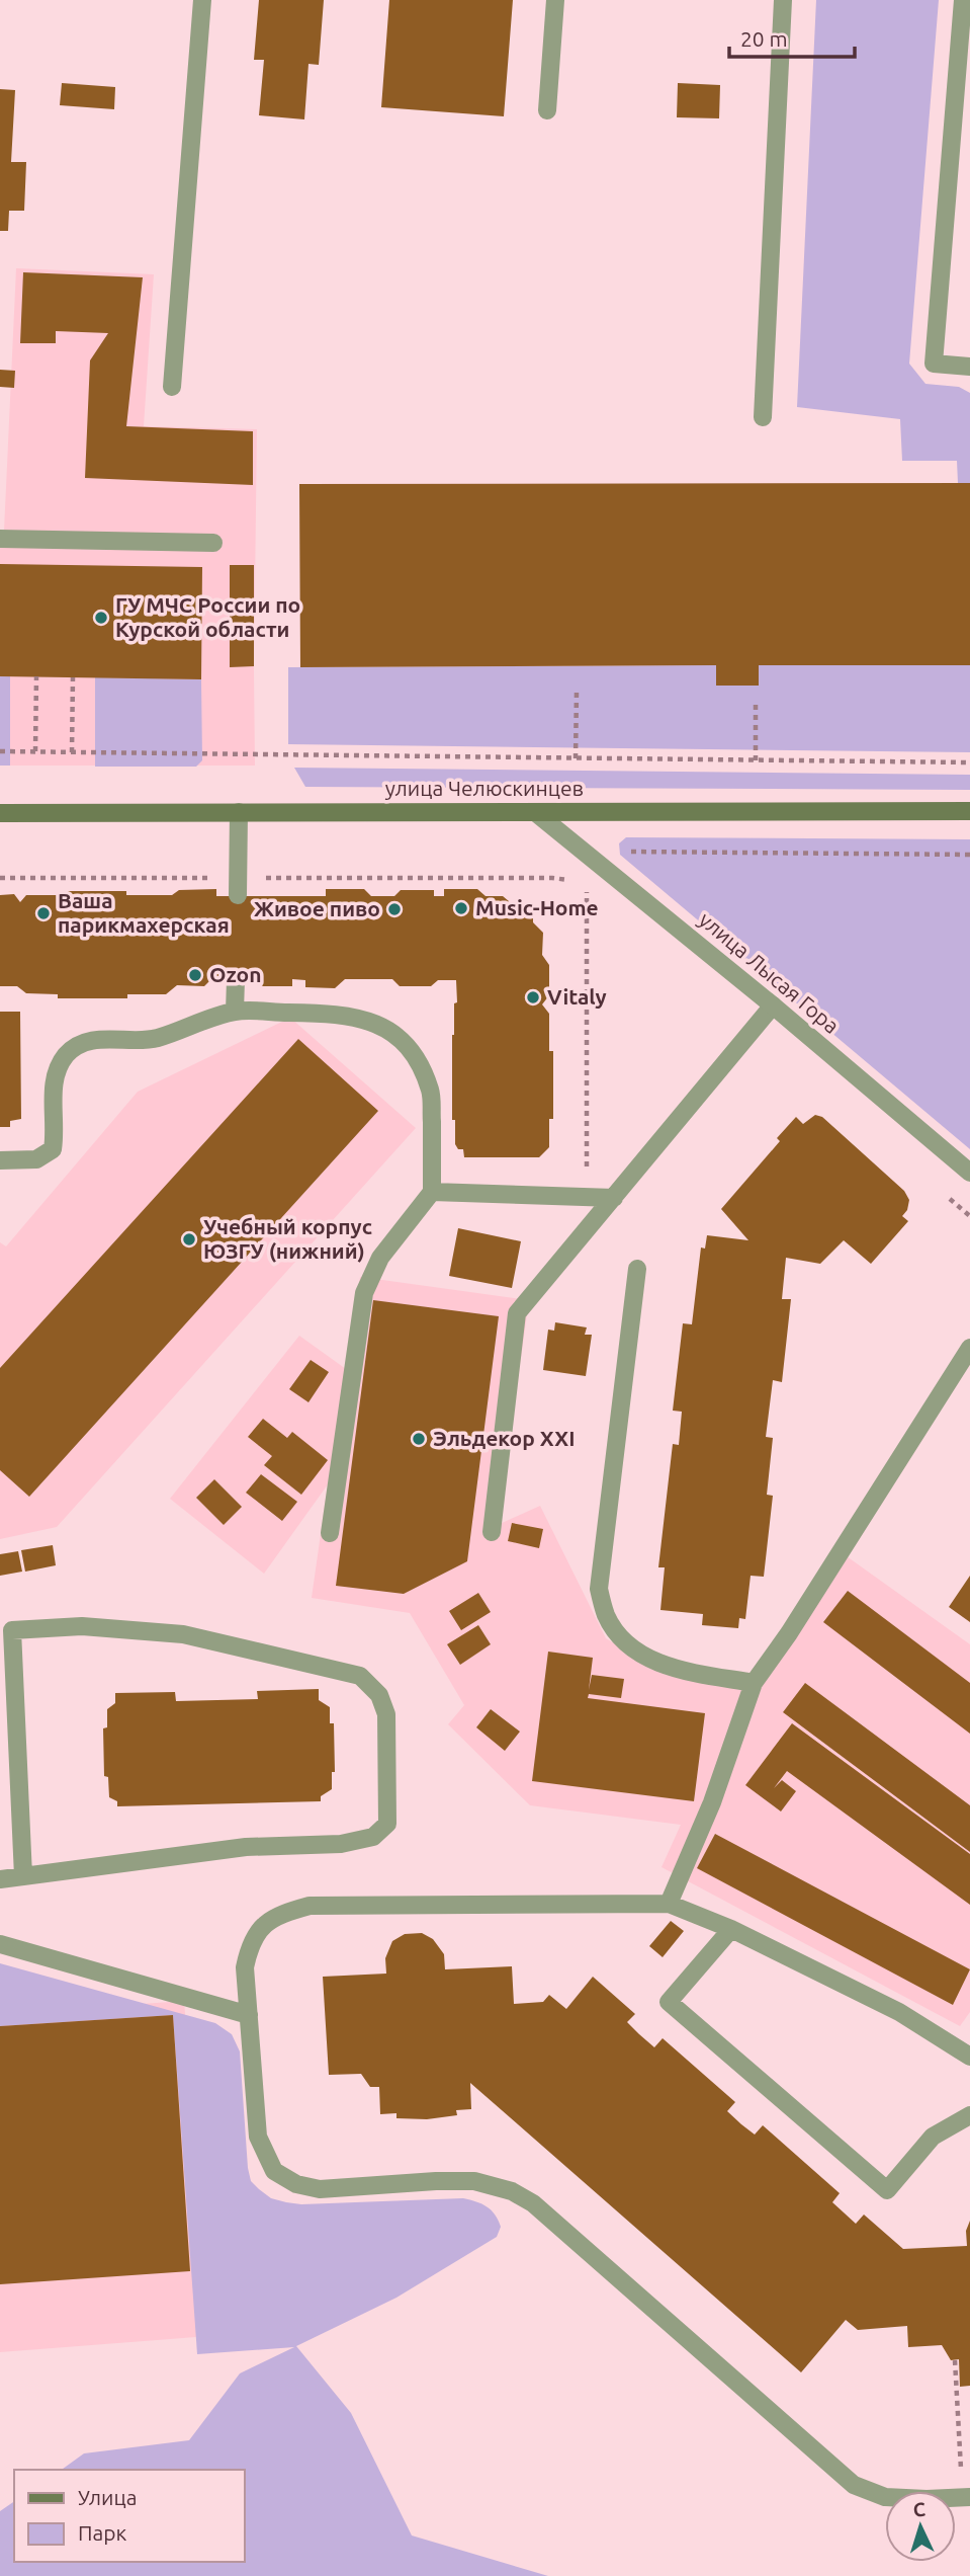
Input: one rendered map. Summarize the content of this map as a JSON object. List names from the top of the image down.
{
  "streets": {
    "street": ["улица Челюскинцев", "улица Лысая Гора"]
  },
  "crossings": [
    ["улица Челюскинцев", "улица Лысая Гора"]
  ],
  "places": [
    "ГУ МЧС России по Курской области",
    "Music-Home",
    "Живое пиво",
    "Ваша парикмахерская",
    "Ozon",
    "Vitaly",
    "Учебный корпус ЮЗГУ (нижний)",
    "Эльдекор XXI"
  ],
  "legend": ["Улица", "Парк"],
  "scale_bar": "20 m",
  "north": "top"
}
